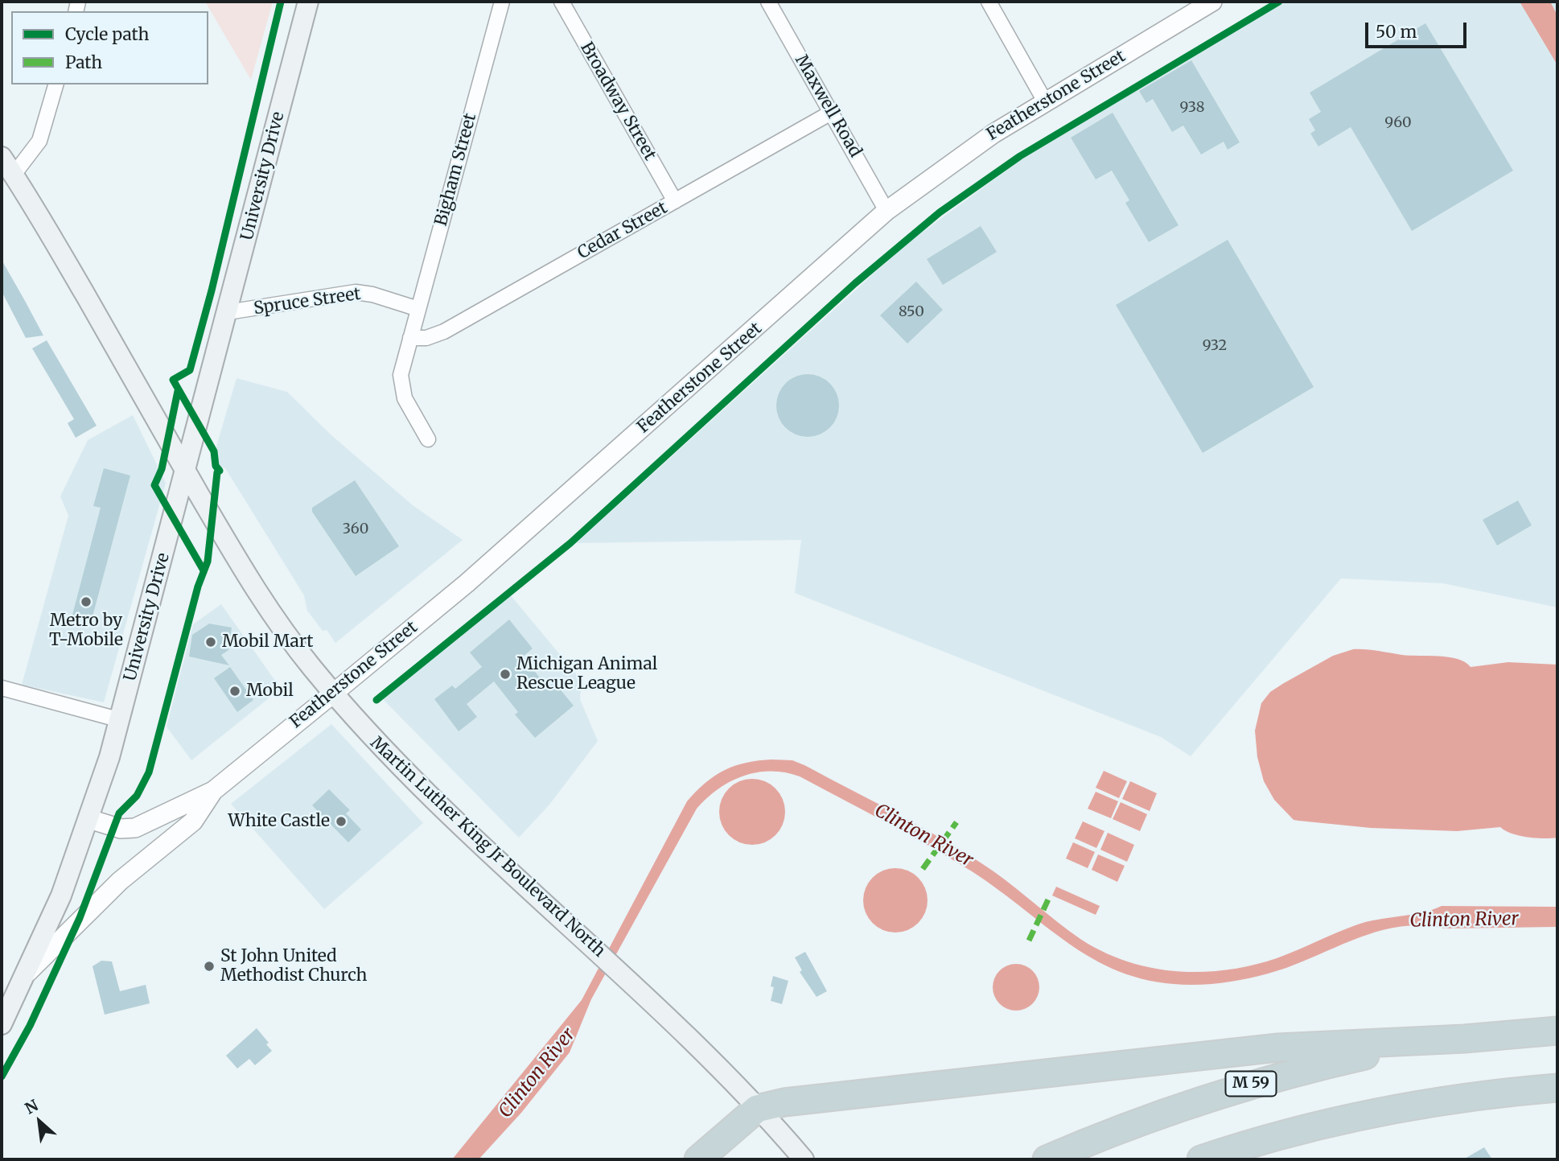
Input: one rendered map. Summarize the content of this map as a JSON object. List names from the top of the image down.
{
  "streets": {
    "highway": ["M 59"],
    "main road": ["University Drive", "Martin Luther King Jr Boulevard North"],
    "street": [
      "Featherstone Street",
      "Broadway Street",
      "Maxwell Road",
      "Bigham Street",
      "Cedar Street",
      "Spruce Street"
    ]
  },
  "crossings": [
    ["Featherstone Street", "Maxwell Road"],
    ["Featherstone Street", "University Drive"],
    ["Featherstone Street", "Martin Luther King Jr Boulevard North"],
    ["Broadway Street", "Cedar Street"],
    ["Maxwell Road", "Cedar Street"],
    ["Bigham Street", "Cedar Street"],
    ["Bigham Street", "Spruce Street"],
    ["University Drive", "Spruce Street"],
    ["University Drive", "Martin Luther King Jr Boulevard North"]
  ],
  "water": ["Clinton River"],
  "places": [
    "Metro by T-Mobile",
    "Mobil Mart",
    "Michigan Animal Rescue League",
    "Mobil",
    "White Castle",
    "St John United Methodist Church"
  ],
  "house_numbers": [
    "938",
    "960",
    "850",
    "932",
    "360"
  ],
  "legend": ["Cycle path", "Path"],
  "scale_bar": "50 m",
  "north": "top left"
}
